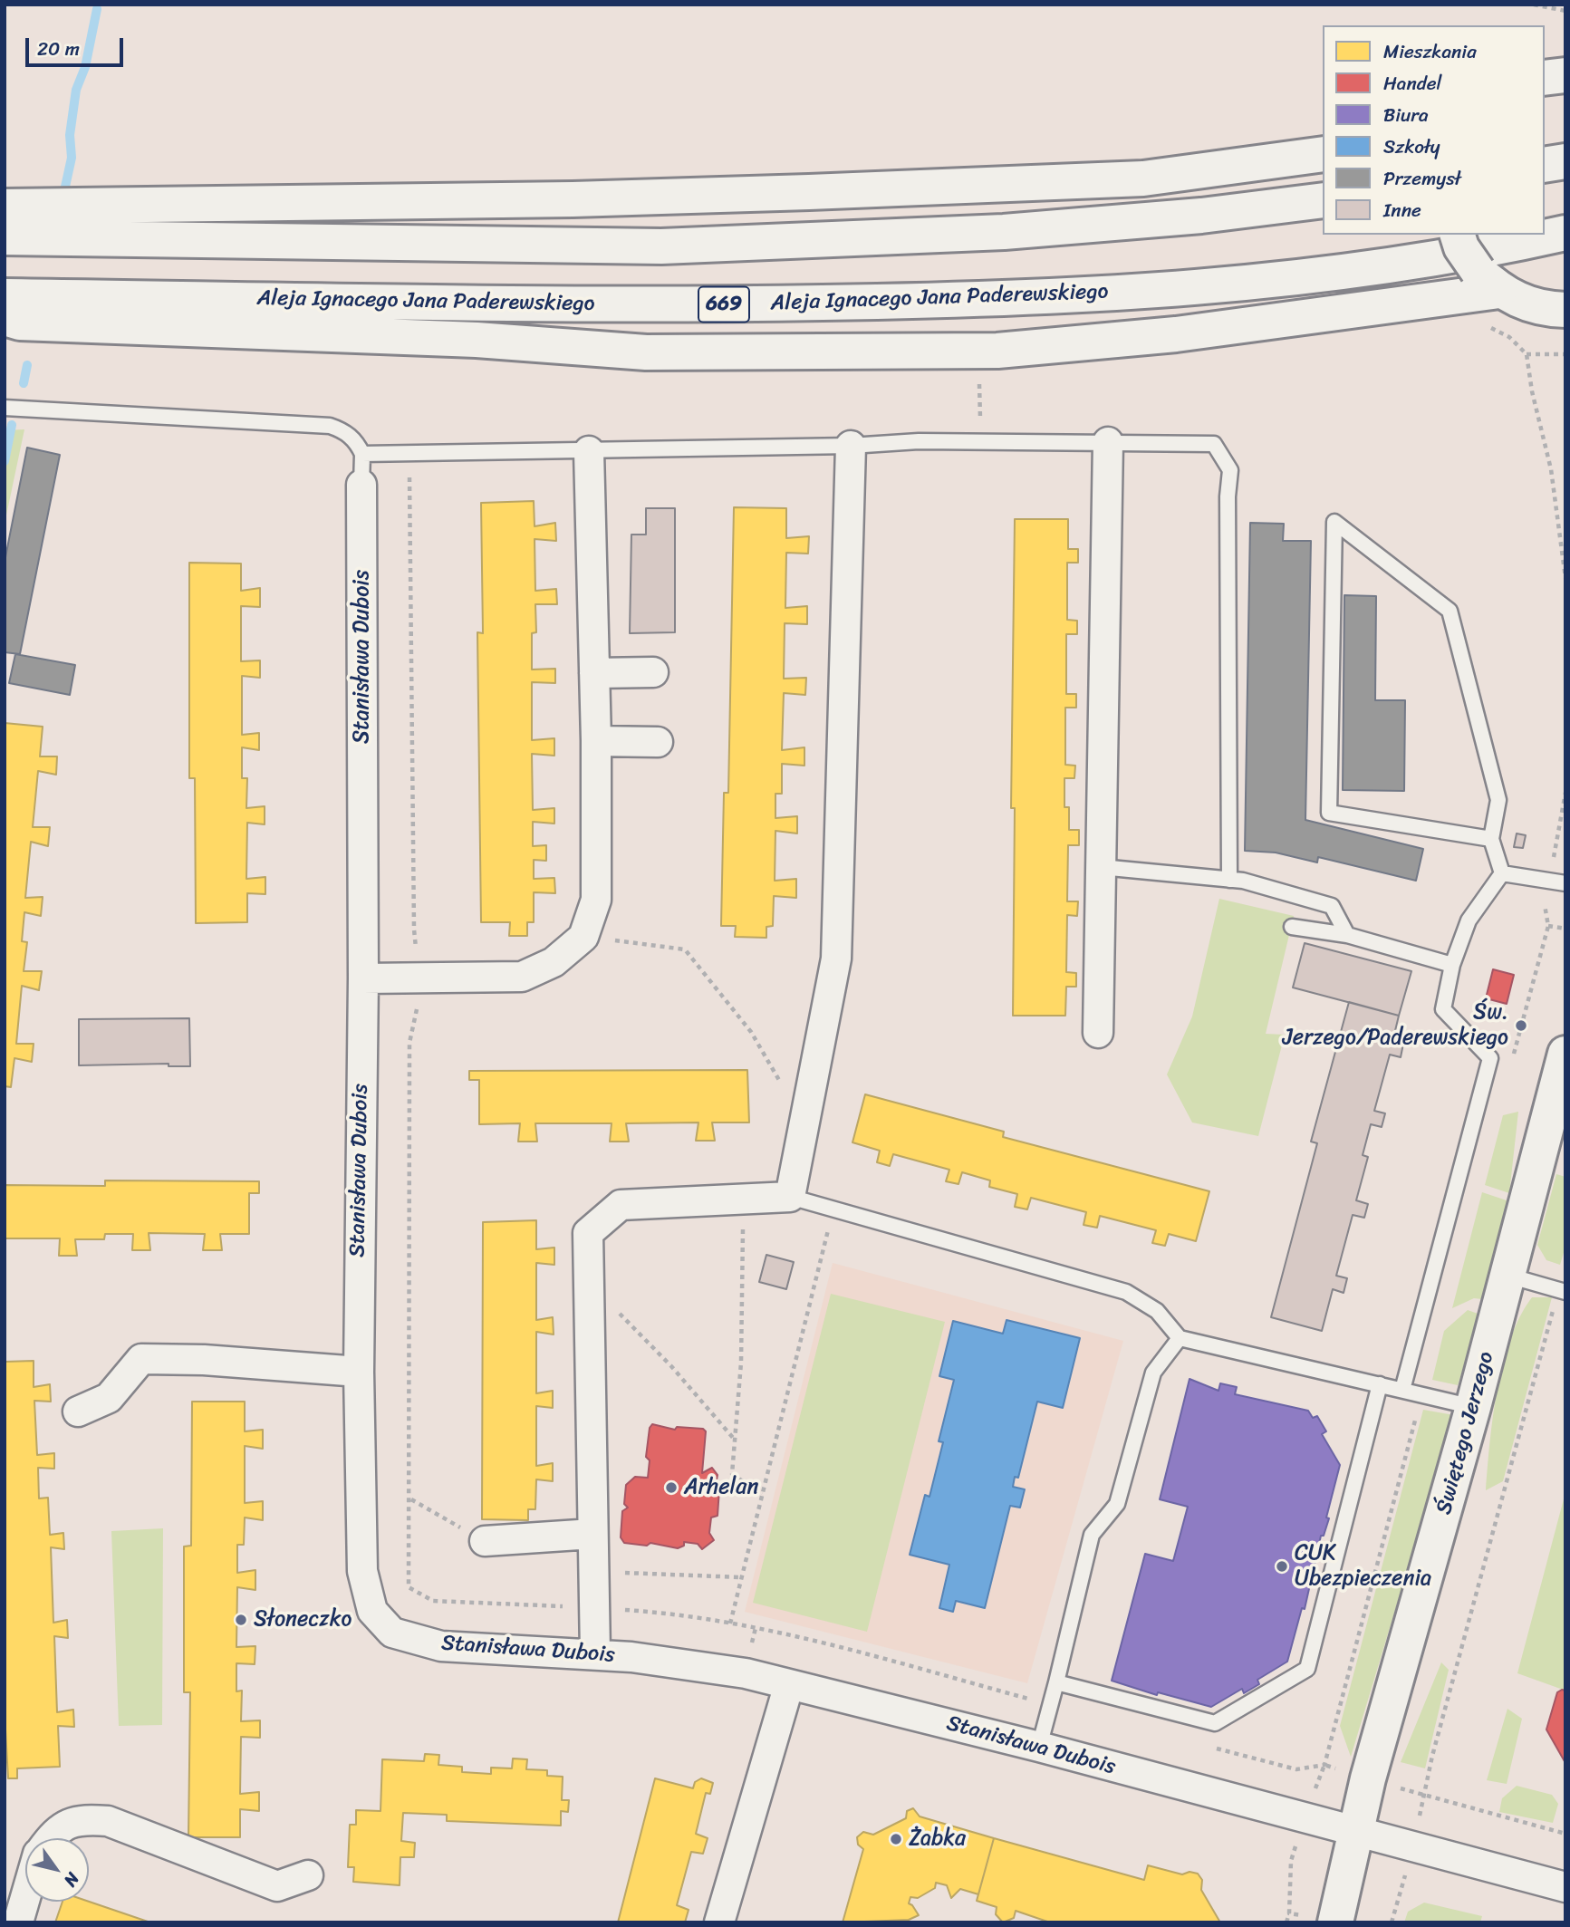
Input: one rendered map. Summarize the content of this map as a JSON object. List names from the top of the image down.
{
  "streets": {
    "main road": ["Aleja Ignacego Jana Paderewskiego", "669", "Świętego Jerzego"],
    "street": ["Stanisława Dubois"]
  },
  "crossings": [
    ["Stanisława Dubois", "Świętego Jerzego"]
  ],
  "places": [
    "Św. Jerzego/Paderewskiego",
    "Arhelan",
    "CUK Ubezpieczenia",
    "Słoneczko",
    "Żabka"
  ],
  "legend": [
    "Mieszkania",
    "Handel",
    "Biura",
    "Szkoły",
    "Przemysł",
    "Inne"
  ],
  "scale_bar": "20 m",
  "north": "bottom right"
}
